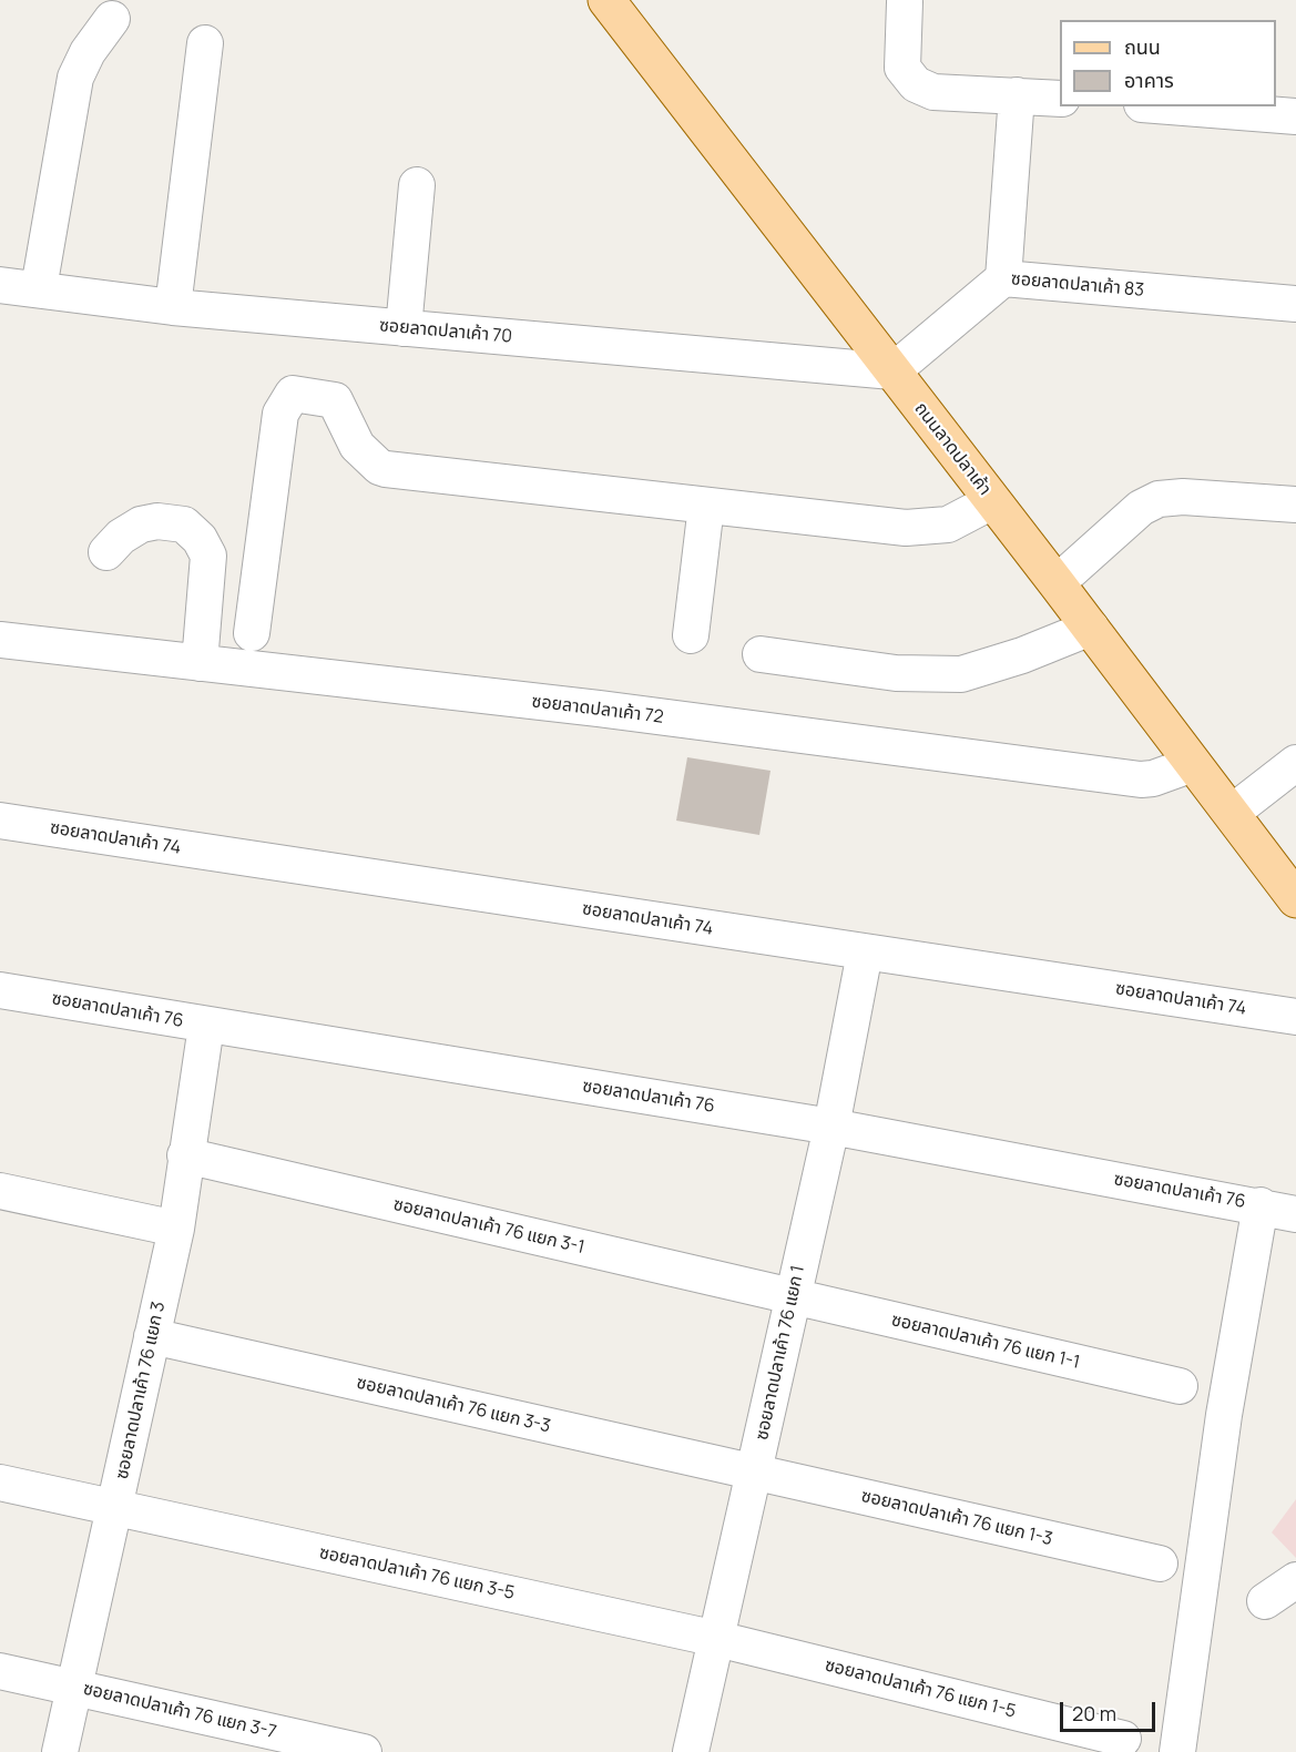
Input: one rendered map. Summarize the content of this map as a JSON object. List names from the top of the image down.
{
  "streets": {
    "main road": ["ถนนลาดปลาเค้า"],
    "street": [
      "ซอยลาดปลาเค้า 83",
      "ซอยลาดปลาเค้า 70",
      "ซอยลาดปลาเค้า 72",
      "ซอยลาดปลาเค้า 74",
      "ซอยลาดปลาเค้า 76",
      "ซอยลาดปลาเค้า 76 แยก 3-1",
      "ซอยลาดปลาเค้า 76 แยก 1-1",
      "ซอยลาดปลาเค้า 76 แยก 1",
      "ซอยลาดปลาเค้า 76 แยก 3",
      "ซอยลาดปลาเค้า 76 แยก 3-3",
      "ซอยลาดปลาเค้า 76 แยก 1-3",
      "ซอยลาดปลาเค้า 76 แยก 3-5",
      "ซอยลาดปลาเค้า 76 แยก 1-5",
      "ซอยลาดปลาเค้า 76 แยก 3-7"
    ]
  },
  "crossings": [
    ["ซอยลาดปลาเค้า 83", "ซอยลาดปลาเค้า 70"],
    ["ซอยลาดปลาเค้า 83", "ถนนลาดปลาเค้า"],
    ["ซอยลาดปลาเค้า 70", "ถนนลาดปลาเค้า"],
    ["ถนนลาดปลาเค้า", "ซอยลาดปลาเค้า 72"],
    ["ซอยลาดปลาเค้า 74", "ซอยลาดปลาเค้า 76 แยก 1"],
    ["ซอยลาดปลาเค้า 76", "ซอยลาดปลาเค้า 76 แยก 1"],
    ["ซอยลาดปลาเค้า 76", "ซอยลาดปลาเค้า 76 แยก 3"],
    ["ซอยลาดปลาเค้า 76 แยก 3-1", "ซอยลาดปลาเค้า 76 แยก 1-1"],
    ["ซอยลาดปลาเค้า 76 แยก 3-1", "ซอยลาดปลาเค้า 76 แยก 1"],
    ["ซอยลาดปลาเค้า 76 แยก 3-1", "ซอยลาดปลาเค้า 76 แยก 3"],
    ["ซอยลาดปลาเค้า 76 แยก 1-1", "ซอยลาดปลาเค้า 76 แยก 1"],
    ["ซอยลาดปลาเค้า 76 แยก 1", "ซอยลาดปลาเค้า 76 แยก 3-3"],
    ["ซอยลาดปลาเค้า 76 แยก 1", "ซอยลาดปลาเค้า 76 แยก 1-3"],
    ["ซอยลาดปลาเค้า 76 แยก 1", "ซอยลาดปลาเค้า 76 แยก 3-5"],
    ["ซอยลาดปลาเค้า 76 แยก 1", "ซอยลาดปลาเค้า 76 แยก 1-5"],
    ["ซอยลาดปลาเค้า 76 แยก 3", "ซอยลาดปลาเค้า 76 แยก 3-3"],
    ["ซอยลาดปลาเค้า 76 แยก 3", "ซอยลาดปลาเค้า 76 แยก 3-5"],
    ["ซอยลาดปลาเค้า 76 แยก 3", "ซอยลาดปลาเค้า 76 แยก 3-7"],
    ["ซอยลาดปลาเค้า 76 แยก 3-3", "ซอยลาดปลาเค้า 76 แยก 1-3"],
    ["ซอยลาดปลาเค้า 76 แยก 3-5", "ซอยลาดปลาเค้า 76 แยก 1-5"]
  ],
  "legend": ["ถนน", "อาคาร"],
  "scale_bar": "20 m"
}
